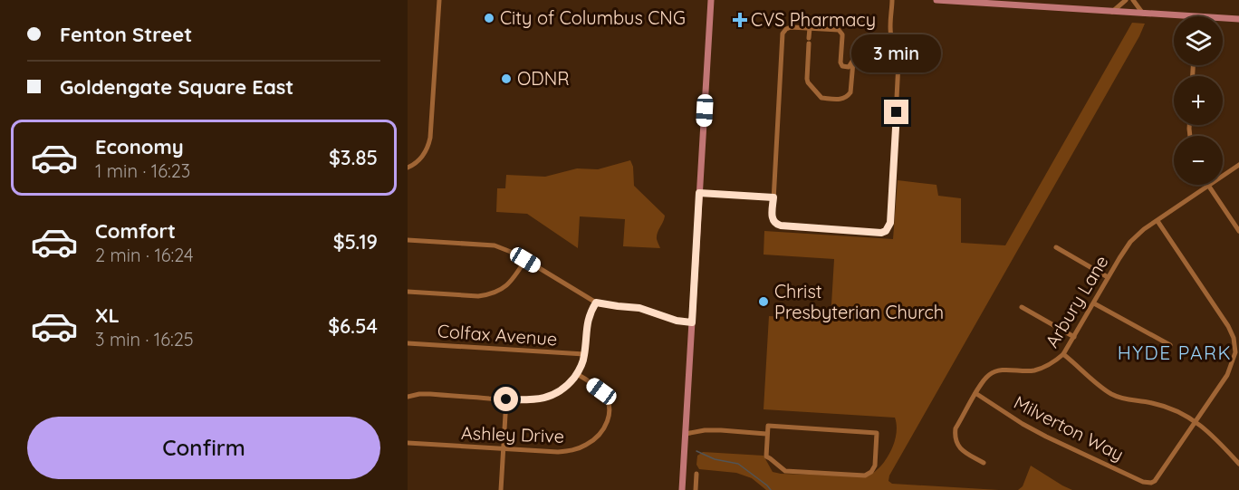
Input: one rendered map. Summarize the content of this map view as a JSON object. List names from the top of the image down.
{
  "streets": {
    "street": [
      "Arbury Lane",
      "Colfax Avenue",
      "Milverton Way",
      "Ashley Drive"
    ]
  },
  "crossings": [
    ["Arbury Lane", "Milverton Way"]
  ],
  "districts": ["HYDE PARK"],
  "places": {
    "other": ["City of Columbus CNG", "ODNR", "Christ Presbyterian Church"],
    "health": ["CVS Pharmacy"]
  },
  "page": {
    "banner": ["Fenton Street", "Goldengate Square East"],
    "map_buttons": ["+", "−"],
    "bubble": "3 min",
    "list": [
      {
        "name": "Economy",
        "note": "1 min · 16:23",
        "value": "$3.85"
      },
      {
        "name": "Comfort",
        "note": "2 min · 16:24",
        "value": "$5.19"
      },
      {
        "name": "XL",
        "note": "3 min · 16:25",
        "value": "$6.54"
      }
    ],
    "buttons": "Confirm"
  }
}
